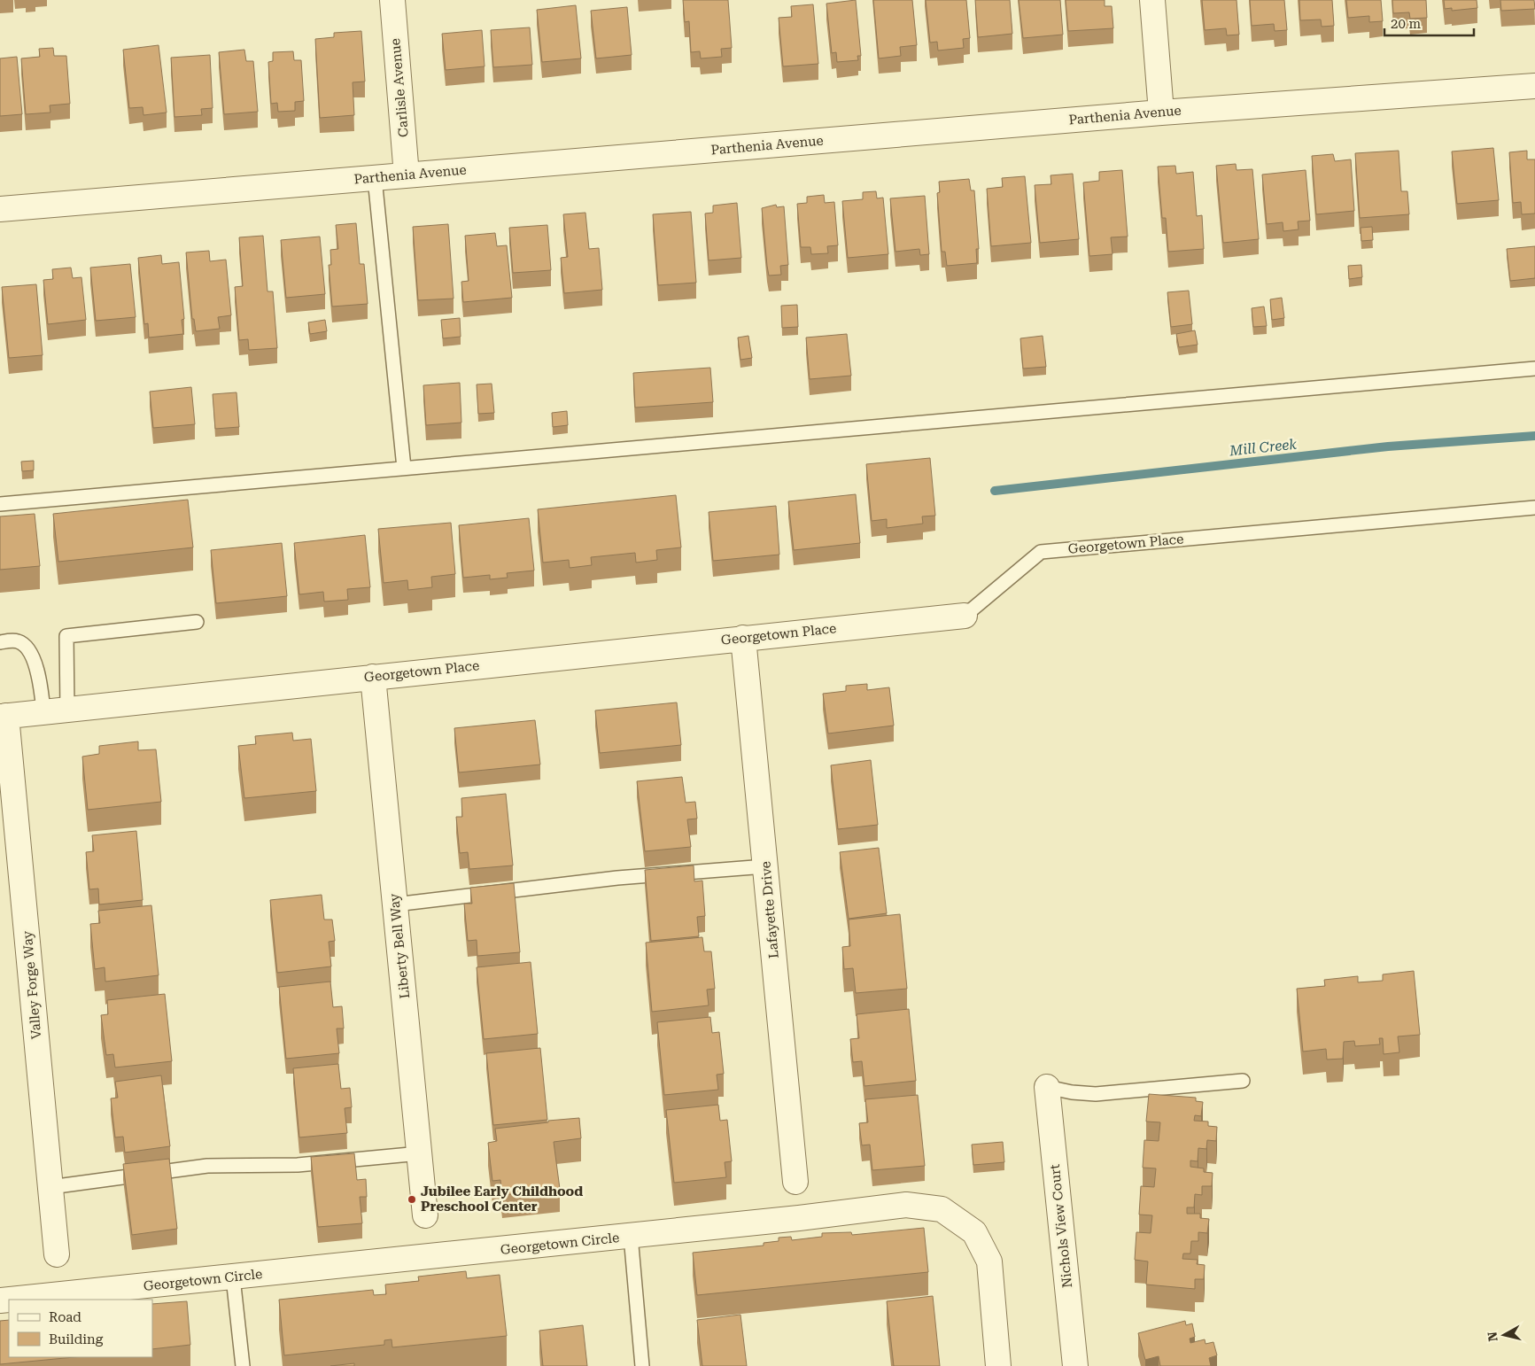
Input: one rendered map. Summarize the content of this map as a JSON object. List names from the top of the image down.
{
  "streets": {
    "street": [
      "Carlisle Avenue",
      "Parthenia Avenue",
      "Georgetown Place",
      "Lafayette Drive",
      "Liberty Bell Way",
      "Valley Forge Way",
      "Nichols View Court",
      "Georgetown Circle"
    ]
  },
  "crossings": [
    ["Carlisle Avenue", "Parthenia Avenue"],
    ["Georgetown Place", "Lafayette Drive"],
    ["Georgetown Place", "Liberty Bell Way"],
    ["Georgetown Place", "Valley Forge Way"]
  ],
  "water": ["Mill Creek"],
  "places": ["Jubilee Early Childhood Preschool Center"],
  "legend": ["Road", "Building"],
  "scale_bar": "20 m",
  "north": "left"
}
